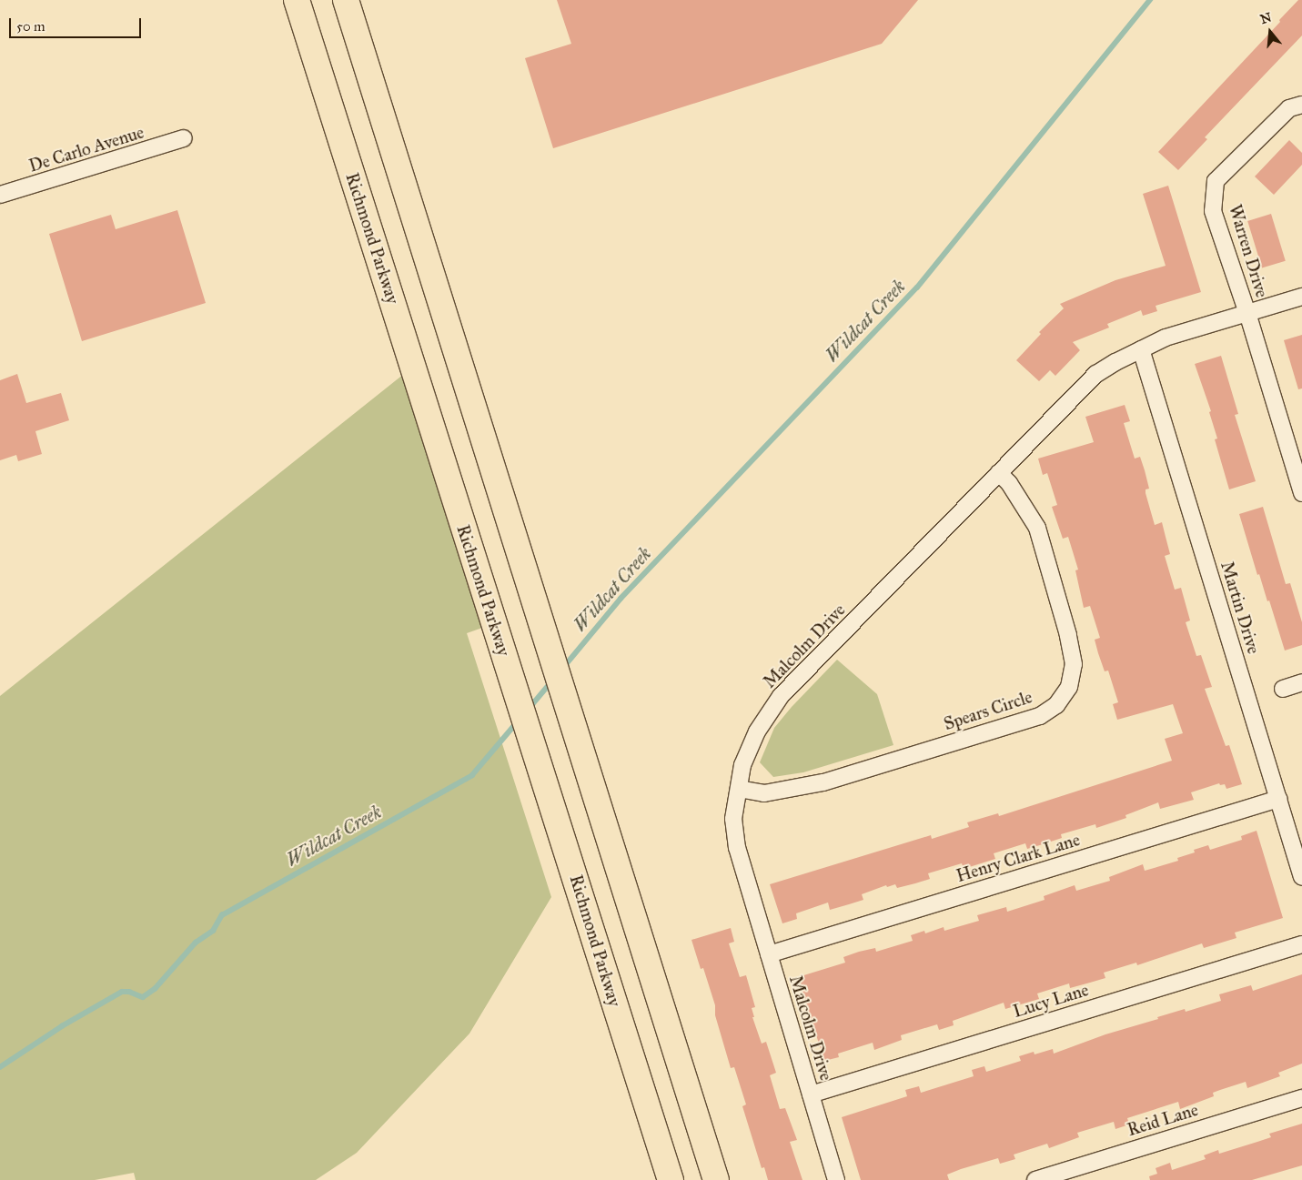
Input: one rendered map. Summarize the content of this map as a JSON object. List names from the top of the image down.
{
  "streets": {
    "highway": ["Richmond Parkway"],
    "street": [
      "De Carlo Avenue",
      "Warren Drive",
      "Martin Drive",
      "Malcolm Drive",
      "Spears Circle",
      "Henry Clark Lane",
      "Lucy Lane",
      "Reid Lane"
    ]
  },
  "crossings": [
    ["Warren Drive", "Malcolm Drive"],
    ["Martin Drive", "Malcolm Drive"],
    ["Martin Drive", "Henry Clark Lane"],
    ["Malcolm Drive", "Spears Circle"],
    ["Malcolm Drive", "Henry Clark Lane"],
    ["Malcolm Drive", "Lucy Lane"]
  ],
  "water": ["Wildcat Creek"],
  "scale_bar": "50 m",
  "north": "top"
}
